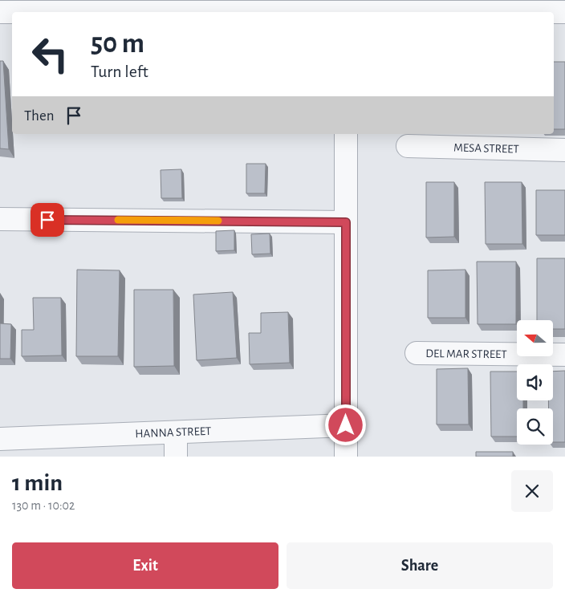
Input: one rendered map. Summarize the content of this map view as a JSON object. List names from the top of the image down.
{
  "streets": {
    "street": ["MESA STREET", "DEL MAR STREET", "HANNA STREET"]
  },
  "north": "left",
  "page": {
    "turn": ["50 m", "Turn left"],
    "then": "Then",
    "heading": ["1 min", "130 m · 10:02"],
    "buttons": ["Exit", "Share"]
  }
}
